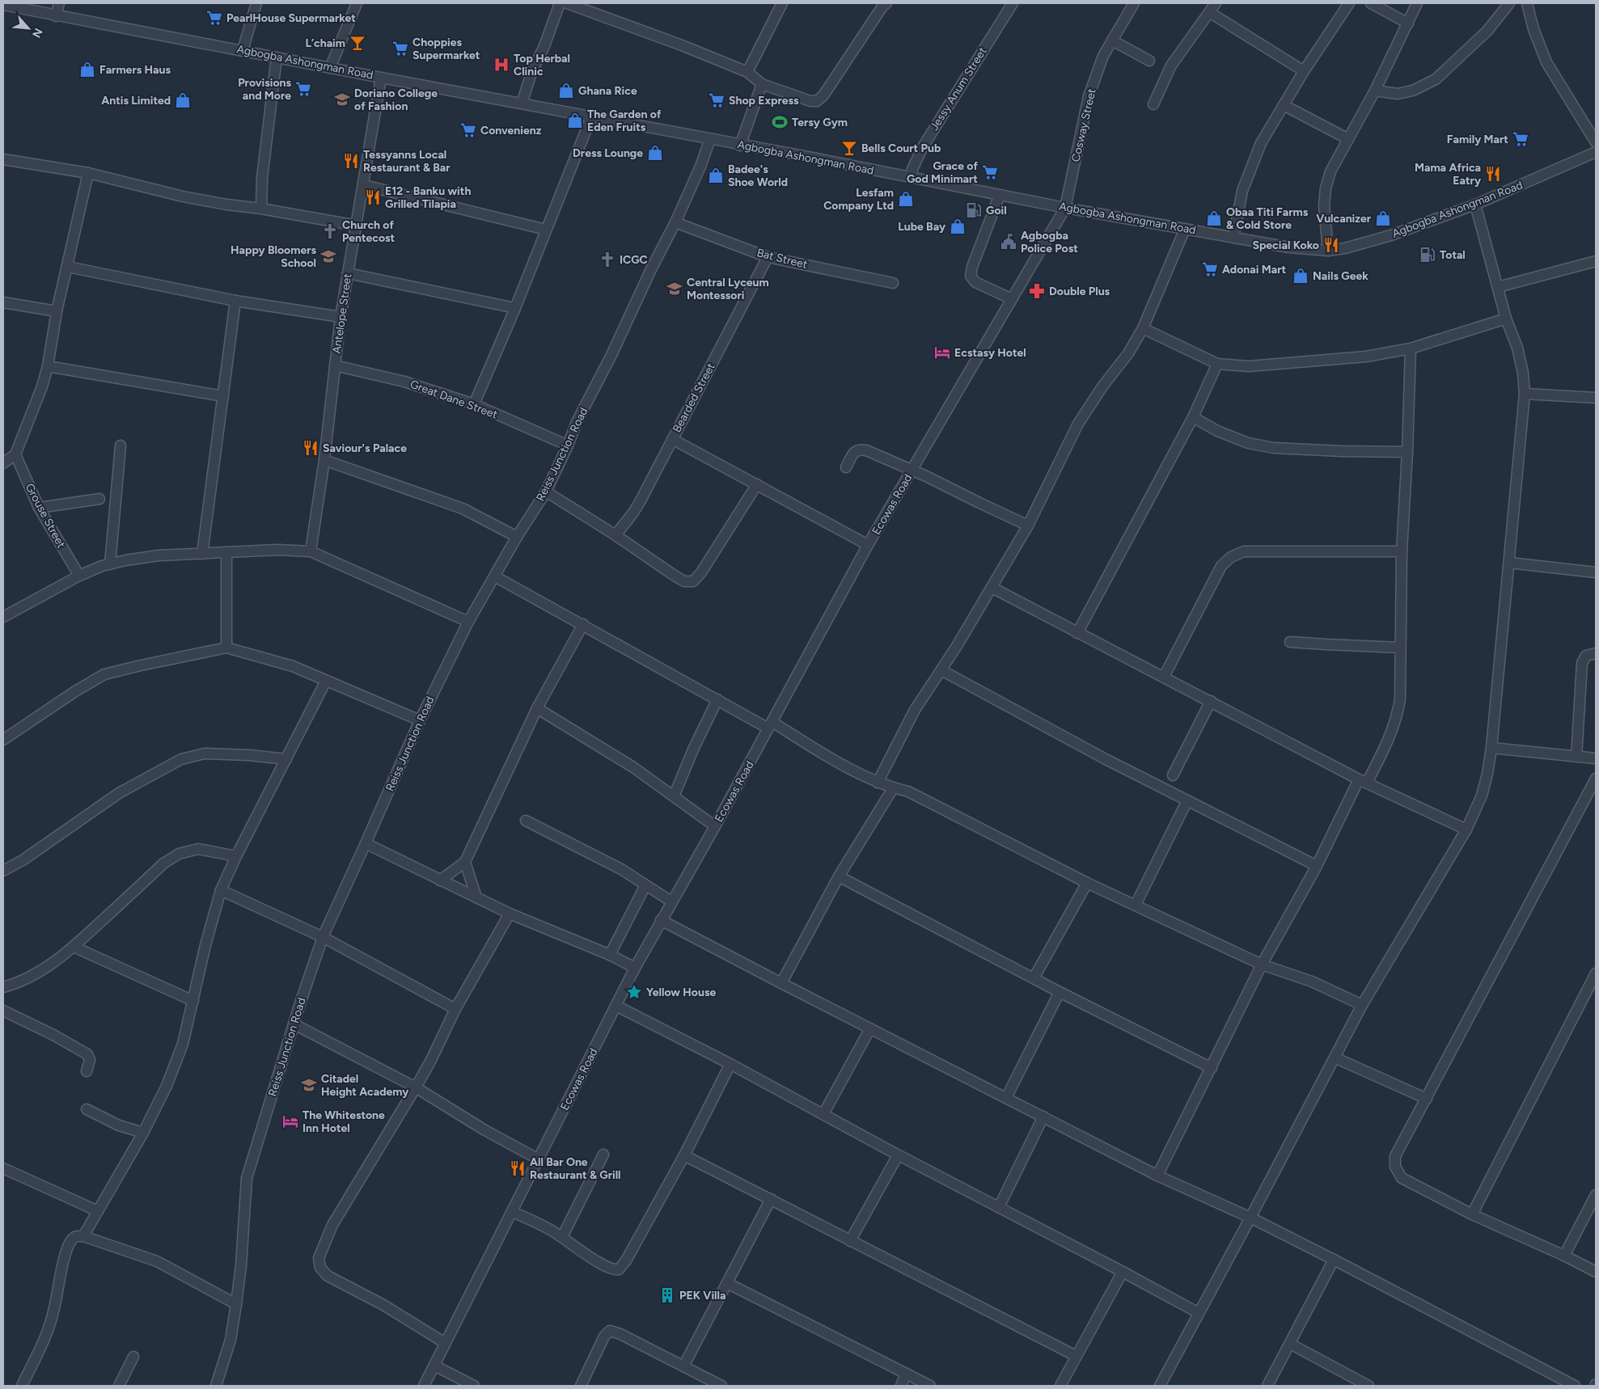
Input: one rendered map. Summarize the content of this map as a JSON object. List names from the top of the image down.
{
  "streets": {
    "street": [
      "Agbogba Ashongman Road",
      "Jessy Anum Street",
      "Cosway Street",
      "Bat Street",
      "Antelope Street",
      "Bearded Street",
      "Great Dane Street",
      "Reiss Junction Road",
      "Ecowas Road",
      "Grouse Street"
    ]
  },
  "crossings": [
    ["Agbogba Ashongman Road", "Jessy Anum Street"],
    ["Agbogba Ashongman Road", "Cosway Street"],
    ["Agbogba Ashongman Road", "Antelope Street"],
    ["Agbogba Ashongman Road", "Reiss Junction Road"],
    ["Agbogba Ashongman Road", "Ecowas Road"],
    ["Cosway Street", "Ecowas Road"],
    ["Bat Street", "Bearded Street"],
    ["Bat Street", "Reiss Junction Road"],
    ["Antelope Street", "Great Dane Street"],
    ["Great Dane Street", "Reiss Junction Road"]
  ],
  "places": {
    "supermarket": [
      "PearlHouse Supermarket",
      "Choppies Supermarket",
      "Provisions and More",
      "Shop Express",
      "Convenienz",
      "Family Mart",
      "Grace of God Minimart",
      "Adonai Mart"
    ],
    "bar": ["L’chaim", "Bells Court Pub"],
    "hospital": ["Top Herbal Clinic"],
    "shop": [
      "Farmers Haus",
      "Ghana Rice",
      "Antis Limited",
      "The Garden of Eden Fruits",
      "Dress Lounge",
      "Badee's Shoe World",
      "Lesfam Company Ltd",
      "Obaa Titi Farms & Cold Store",
      "Vulcanizer",
      "Lube Bay",
      "Nails Geek"
    ],
    "school or university": [
      "Doriano College of Fashion",
      "Happy Bloomers School",
      "Central Lyceum Montessori",
      "Citadel Height Academy"
    ],
    "sports": ["Tersy Gym"],
    "restaurant": [
      "Tessyanns Local Restaurant & Bar",
      "Mama Africa Eatry",
      "E12 - Banku with Grilled Tilapia",
      "Special Koko",
      "Saviour's Palace",
      "All Bar One Restaurant & Grill"
    ],
    "fuel station": ["Goil", "Total"],
    "church": ["Church of Pentecost", "ICGC"],
    "public building": ["Agbogba Police Post"],
    "pharmacy": ["Double Plus"],
    "hotel": ["Ecstasy Hotel", "The Whitestone Inn Hotel"],
    "place": ["Yellow House"],
    "building": ["PEK Villa"]
  },
  "north": "bottom right"
}
